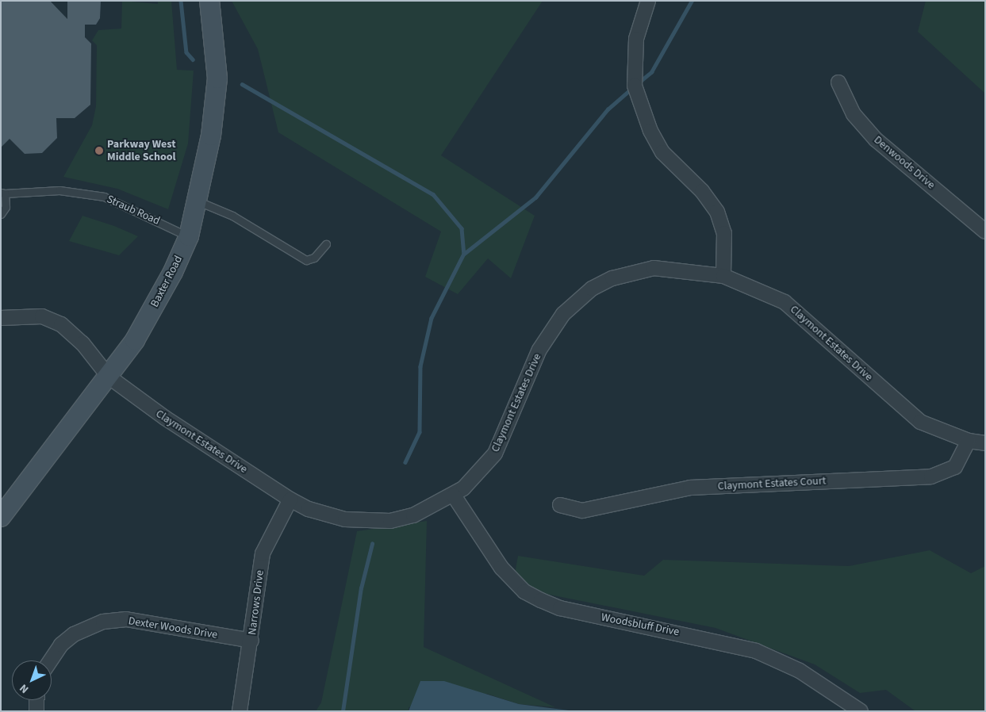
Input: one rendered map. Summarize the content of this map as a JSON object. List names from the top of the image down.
{
  "streets": {
    "main road": ["Baxter Road"],
    "street": [
      "Denwoods Drive",
      "Claymont Estates Drive",
      "Claymont Estates Court",
      "Narrows Drive",
      "Woodsbluff Drive",
      "Dexter Woods Drive"
    ],
    "lane": ["Straub Road"]
  },
  "crossings": [
    ["Straub Road", "Baxter Road"],
    ["Baxter Road", "Claymont Estates Drive"],
    ["Claymont Estates Drive", "Claymont Estates Court"],
    ["Claymont Estates Drive", "Narrows Drive"],
    ["Claymont Estates Drive", "Woodsbluff Drive"],
    ["Narrows Drive", "Dexter Woods Drive"]
  ],
  "places": ["Parkway West Middle School"],
  "north": "bottom left"
}
